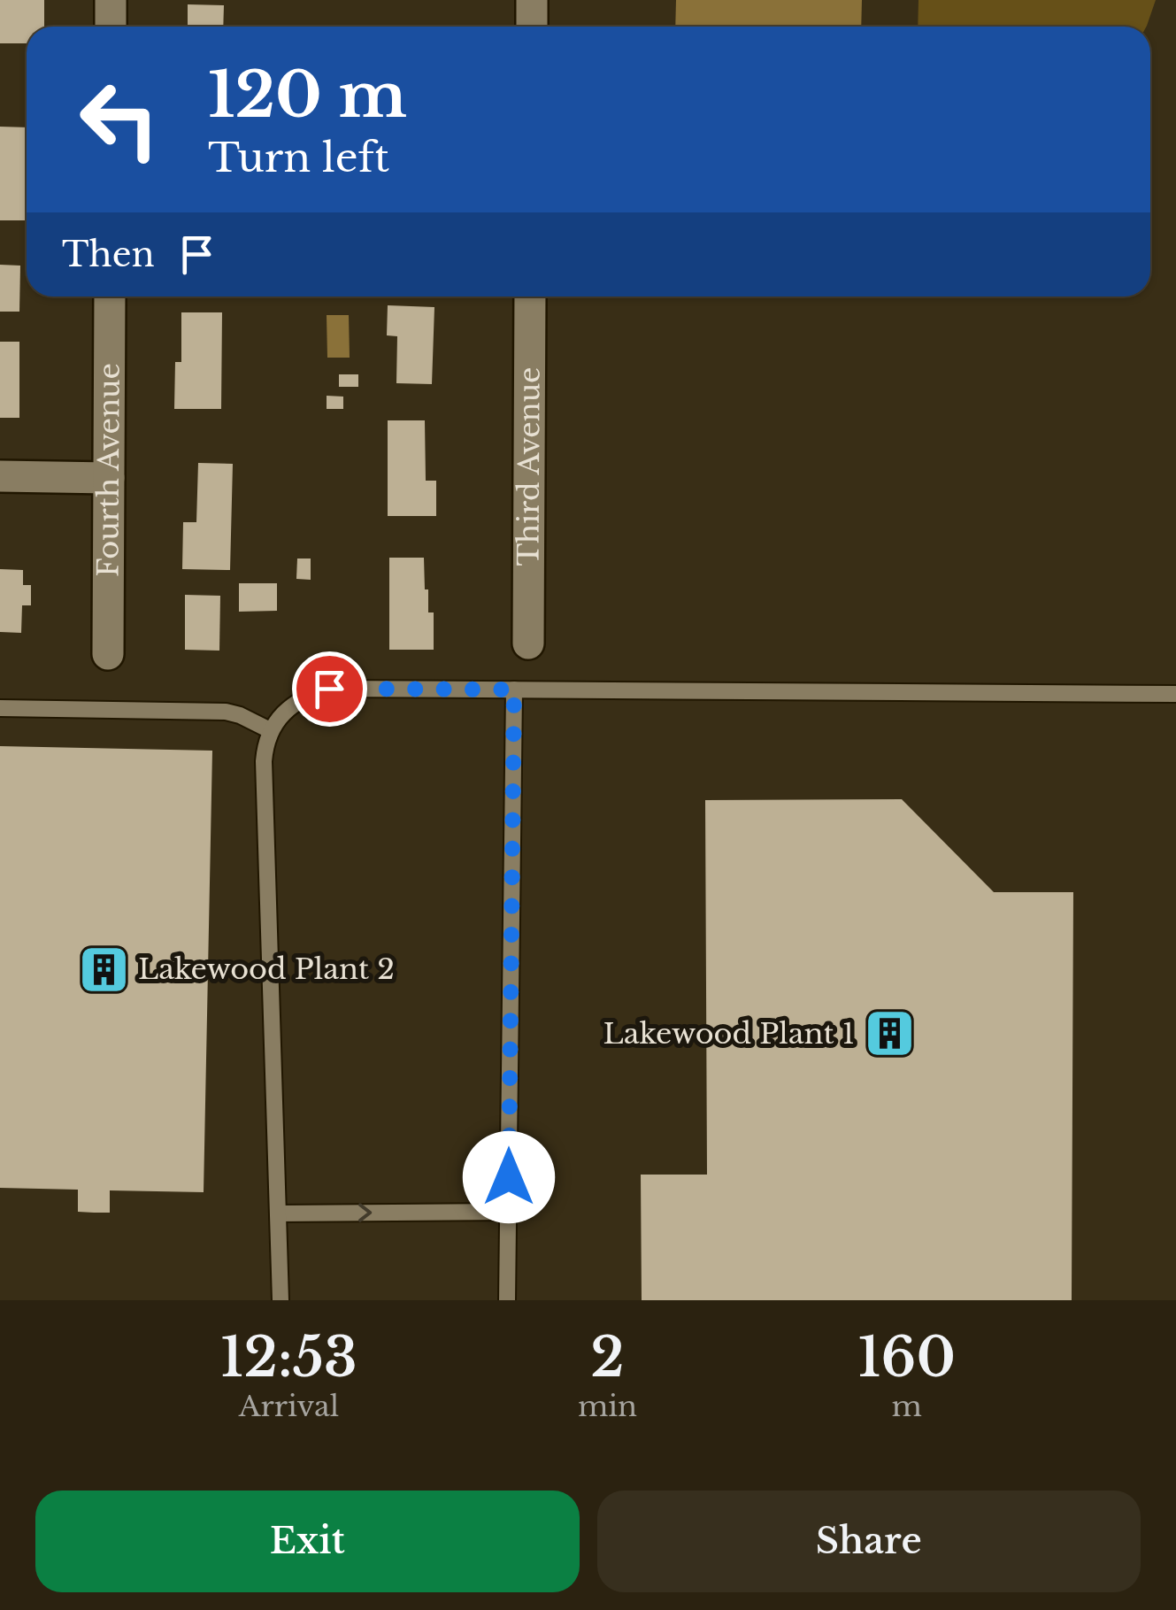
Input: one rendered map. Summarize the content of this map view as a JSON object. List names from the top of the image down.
{
  "streets": {
    "street": ["Third Avenue", "Fourth Avenue"]
  },
  "places": {
    "building": ["Lakewood Plant 2", "Lakewood Plant 1"]
  },
  "page": {
    "turn": ["120 m", "Turn left"],
    "then": "Then",
    "eta": [
      "12:53",
      "Arrival",
      "2",
      "min",
      "160",
      "m"
    ],
    "buttons": ["Exit", "Share"]
  }
}
